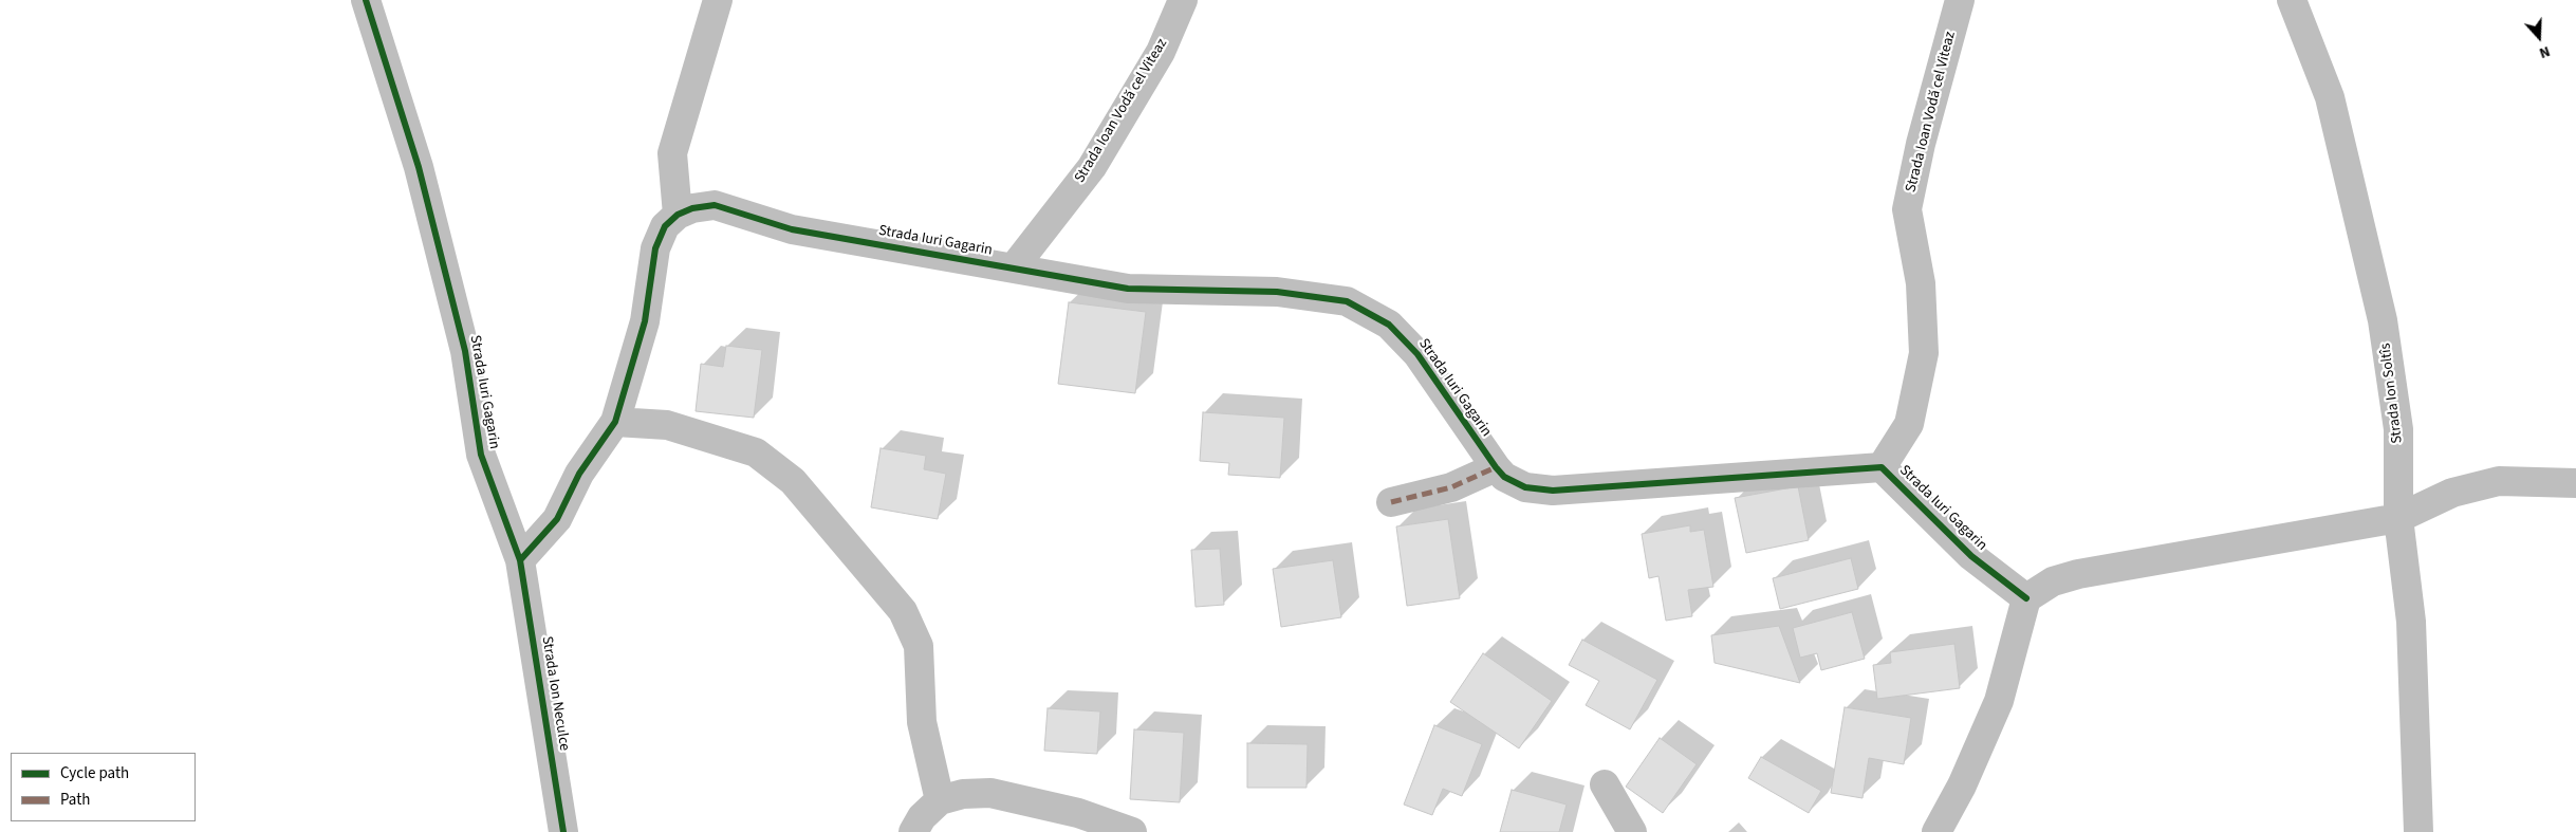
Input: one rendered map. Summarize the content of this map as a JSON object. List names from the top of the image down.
{
  "streets": {
    "street": [
      "Strada Ioan Vodă cel Viteaz",
      "Strada Iuri Gagarin",
      "Strada Ion Soltîs",
      "Strada Ion Neculce"
    ]
  },
  "crossings": [
    ["Strada Ioan Vodă cel Viteaz", "Strada Iuri Gagarin"],
    ["Strada Iuri Gagarin", "Strada Ion Neculce"]
  ],
  "legend": ["Cycle path", "Path"],
  "north": "bottom"
}
